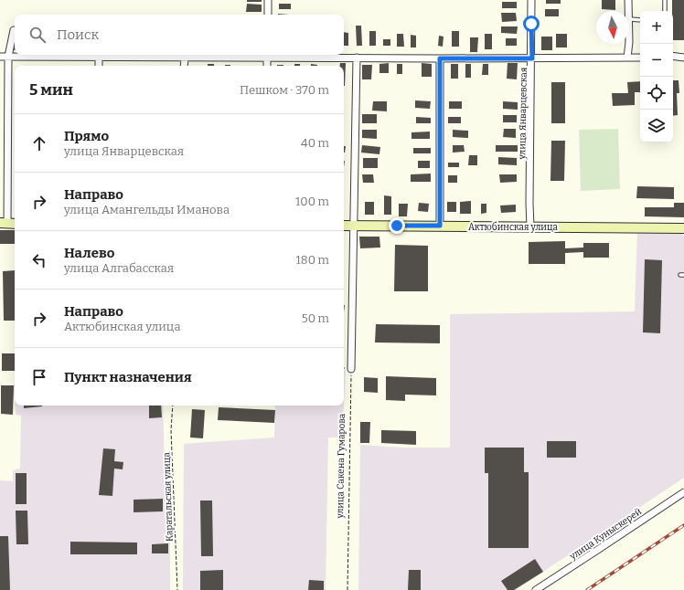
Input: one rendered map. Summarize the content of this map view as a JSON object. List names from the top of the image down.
{
  "streets": {
    "street": ["улица Январцевская", "Актюбинская улица", "улица Куныскерей"],
    "path": ["улица Сакена Гумарова", "Каратальская улица"]
  },
  "crossings": [
    ["улица Январцевская", "Актюбинская улица"]
  ],
  "north": "bottom",
  "page": {
    "map_buttons": ["+", "−"],
    "search": "Поиск",
    "heading": ["5 мин", "Пешком · 370 m"],
    "list": [
      ["Прямо", "улица Январцевская", "40 m"],
      ["Направо", "улица Амангельды Иманова", "100 m"],
      ["Налево", "улица Алгабасская", "180 m"],
      ["Направо", "Актюбинская улица", "50 m"],
      "Пункт назначения"
    ]
  }
}
